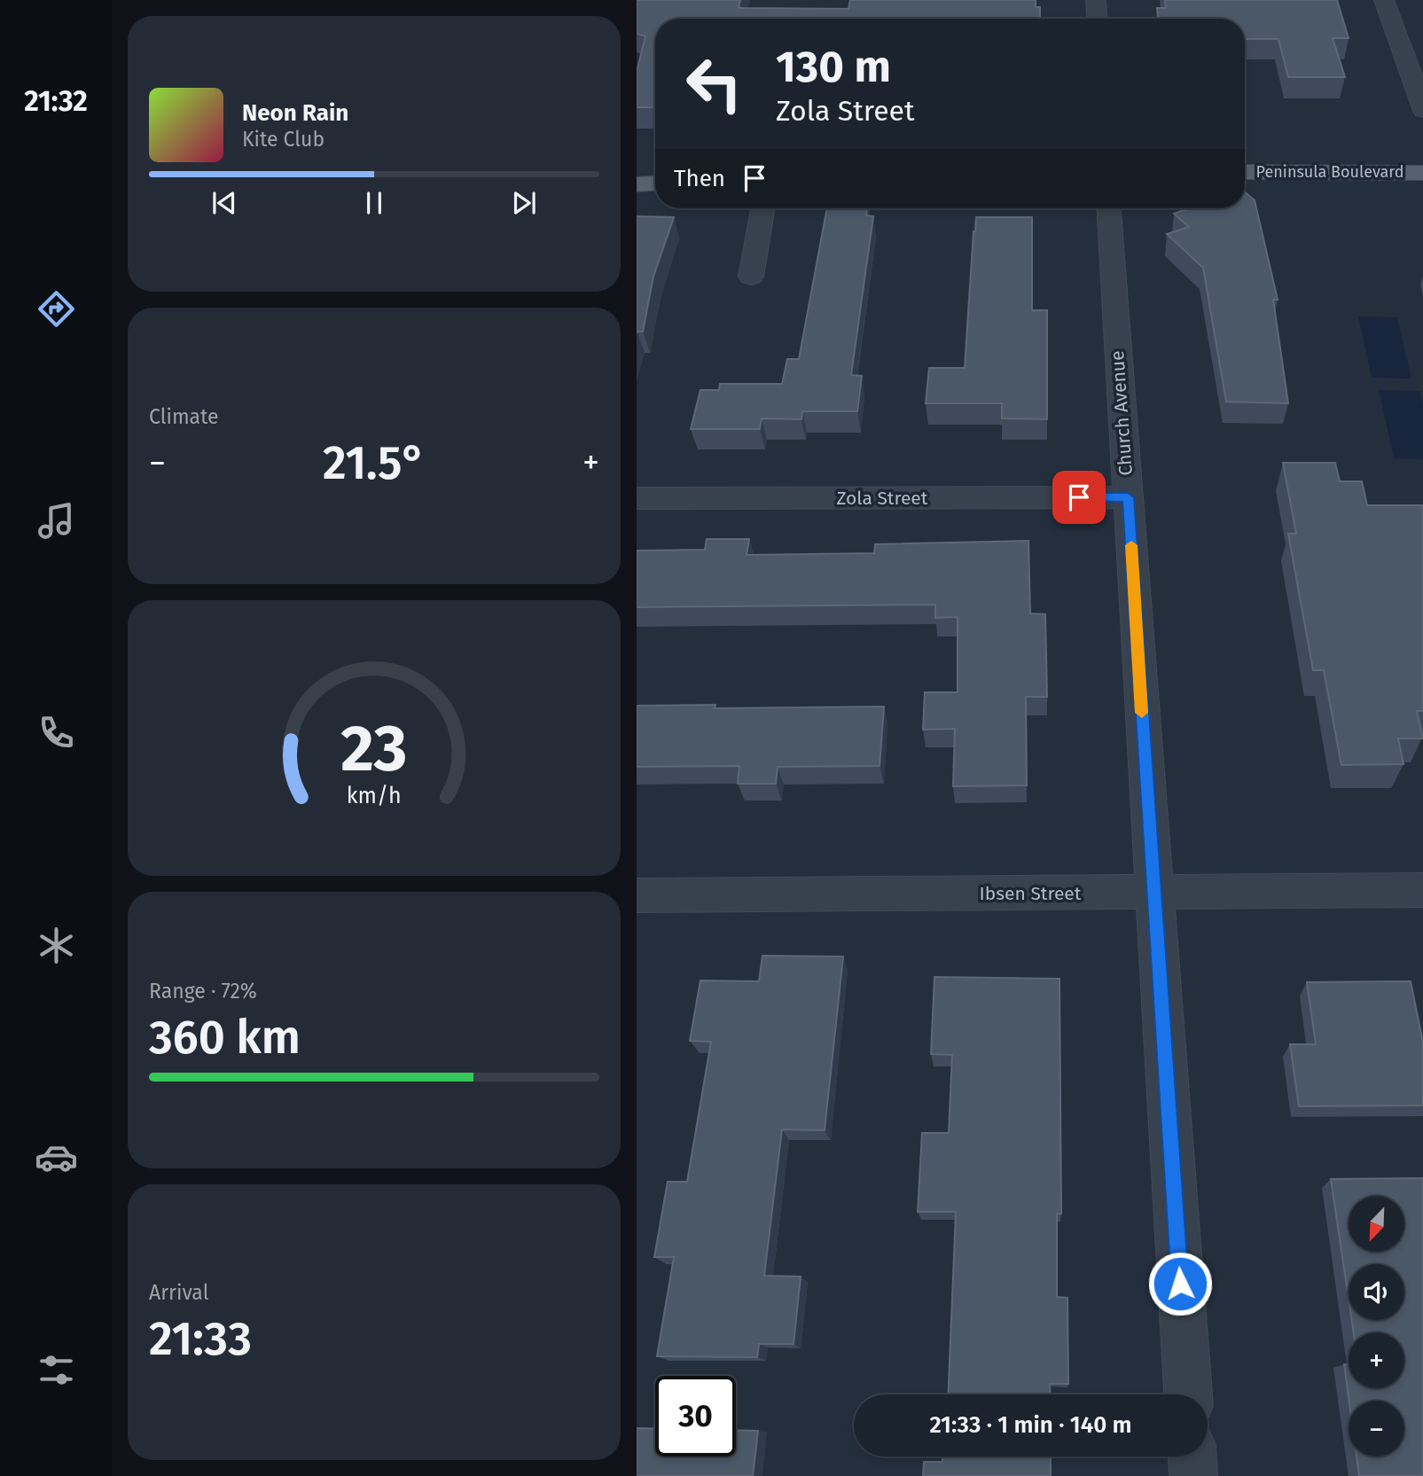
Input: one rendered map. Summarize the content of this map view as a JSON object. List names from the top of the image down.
{
  "streets": {
    "main road": ["Peninsula Boulevard"],
    "street": ["Church Avenue", "Zola Street", "Ibsen Street"]
  },
  "crossings": [
    ["Church Avenue", "Zola Street"],
    ["Church Avenue", "Ibsen Street"]
  ],
  "north": "bottom left",
  "page": {
    "tabs": "21:32",
    "turn": ["130 m", "Zola Street"],
    "song": ["Neon Rain", "Kite Club"],
    "then": "Then",
    "tile": [
      "Climate",
      ["Range · 72%", "360 km"],
      ["Arrival", "21:33"]
    ],
    "heat": ["−", "21.5°", "+"],
    "map_buttons": ["+", "−"],
    "limit": "30",
    "trip": "21:33 · 1 min · 140 m",
    "gauge": ["23", "km/h"]
  }
}
